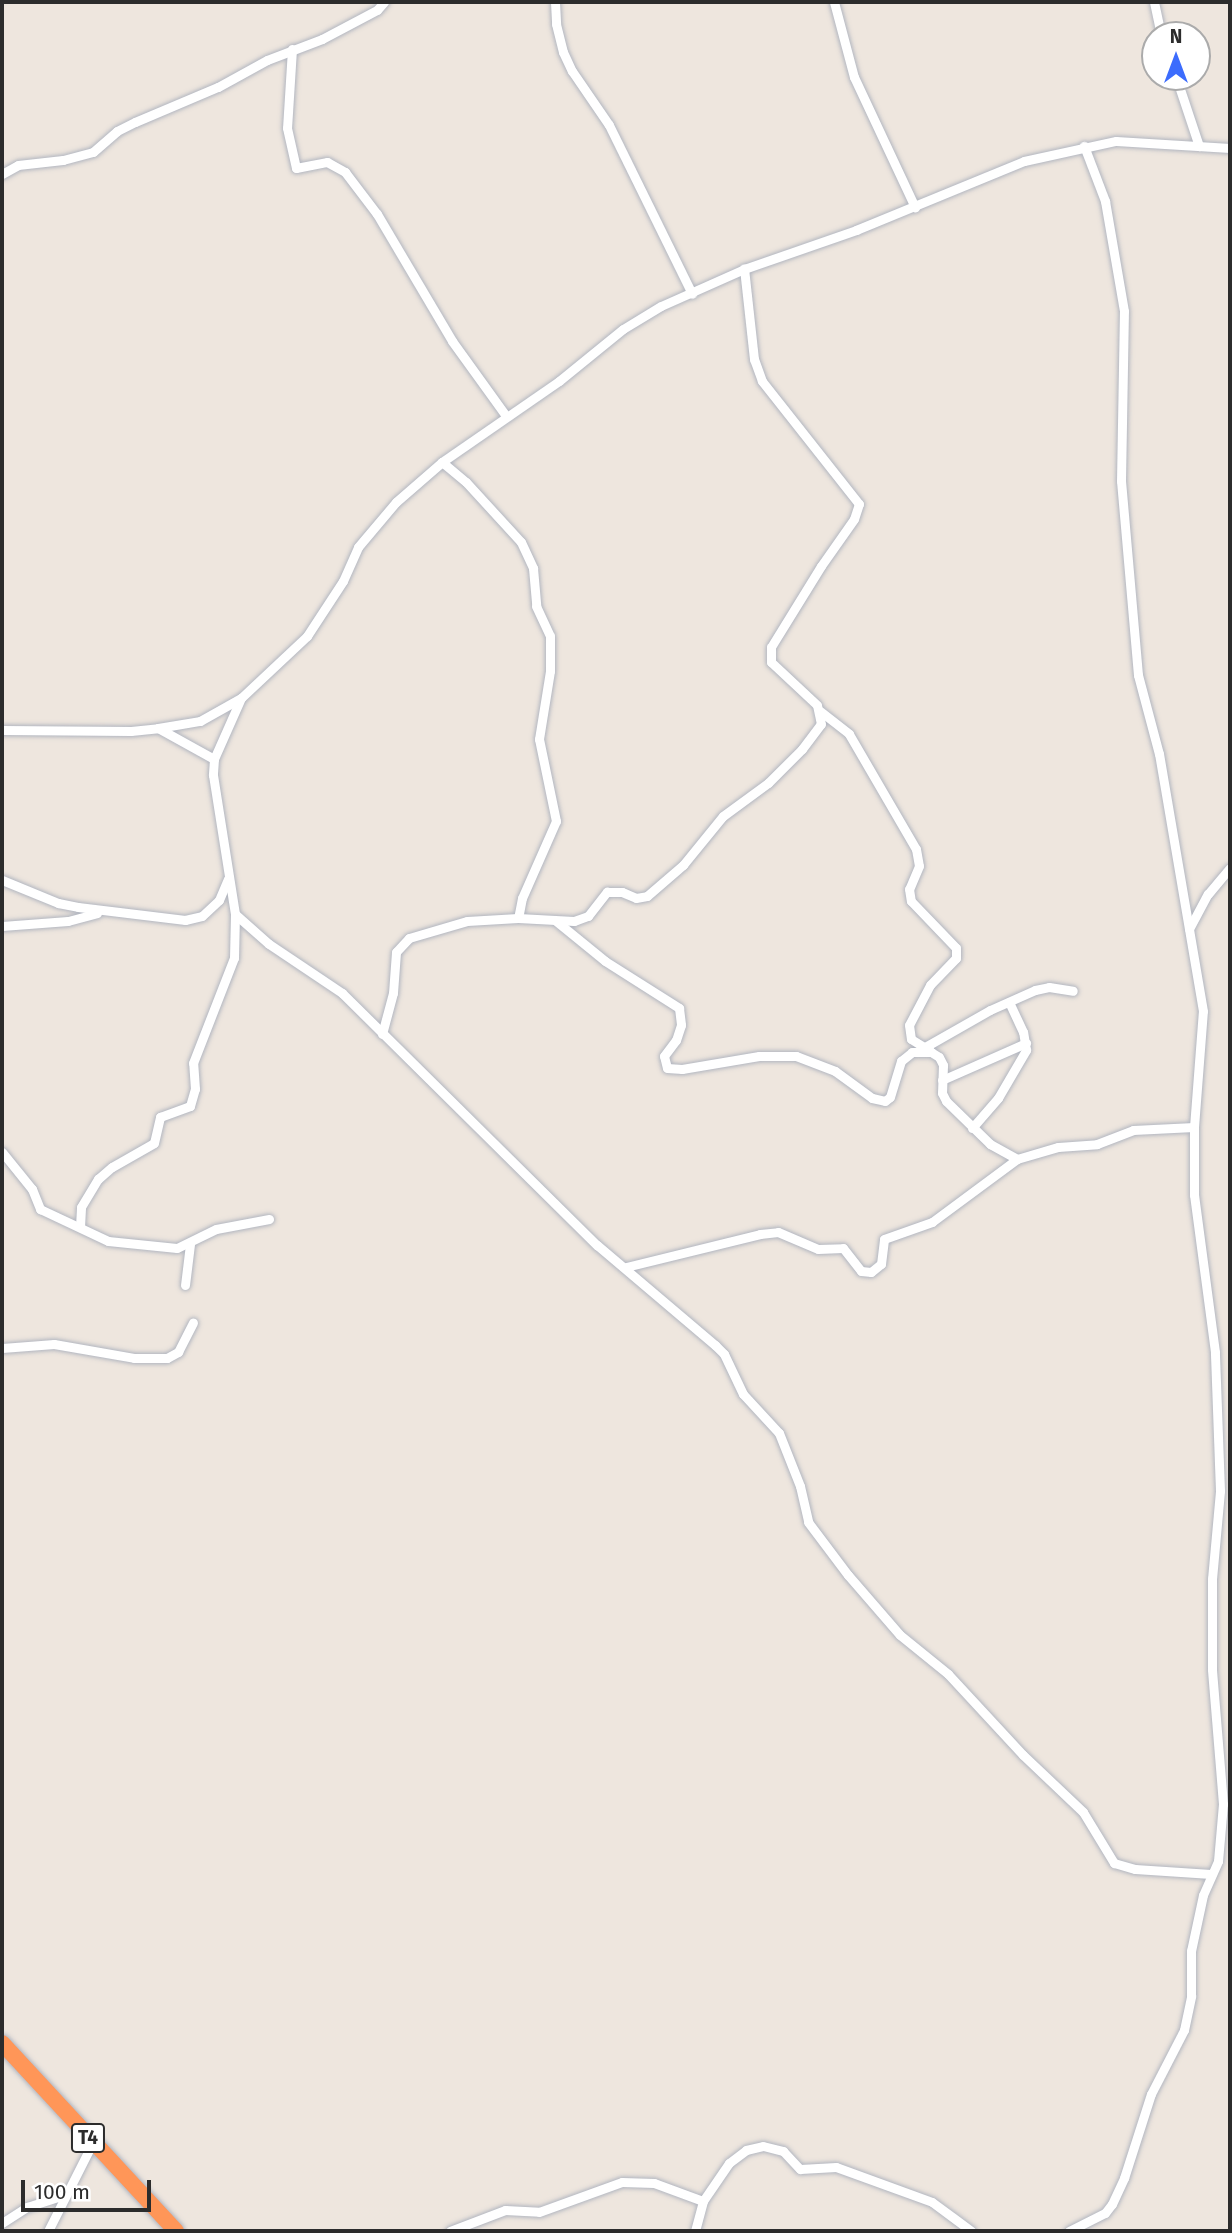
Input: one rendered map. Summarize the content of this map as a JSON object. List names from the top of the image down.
{
  "streets": {
    "highway": ["T4"]
  },
  "scale_bar": "100 m",
  "north": "top"
}
